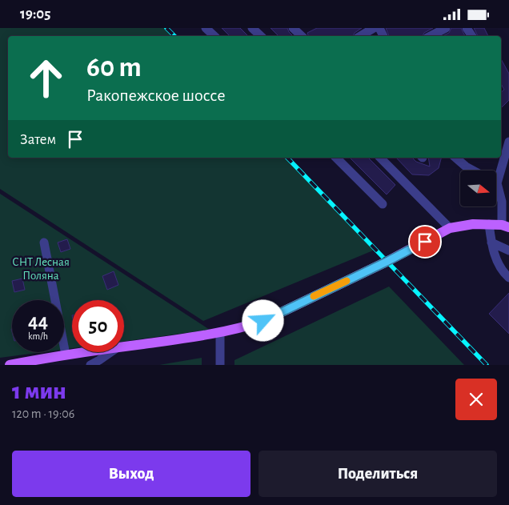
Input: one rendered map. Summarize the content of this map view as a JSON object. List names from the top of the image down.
{
  "parks": ["СНТ Лесная Поляна"],
  "north": "right",
  "page": {
    "status": "19:05",
    "turn": ["60 m", "Ракопежское шоссе"],
    "then": "Затем",
    "speed": "44 km/h",
    "limit": "50",
    "heading": ["1 мин", "120 m · 19:06"],
    "buttons": ["Выход", "Поделиться"]
  }
}
